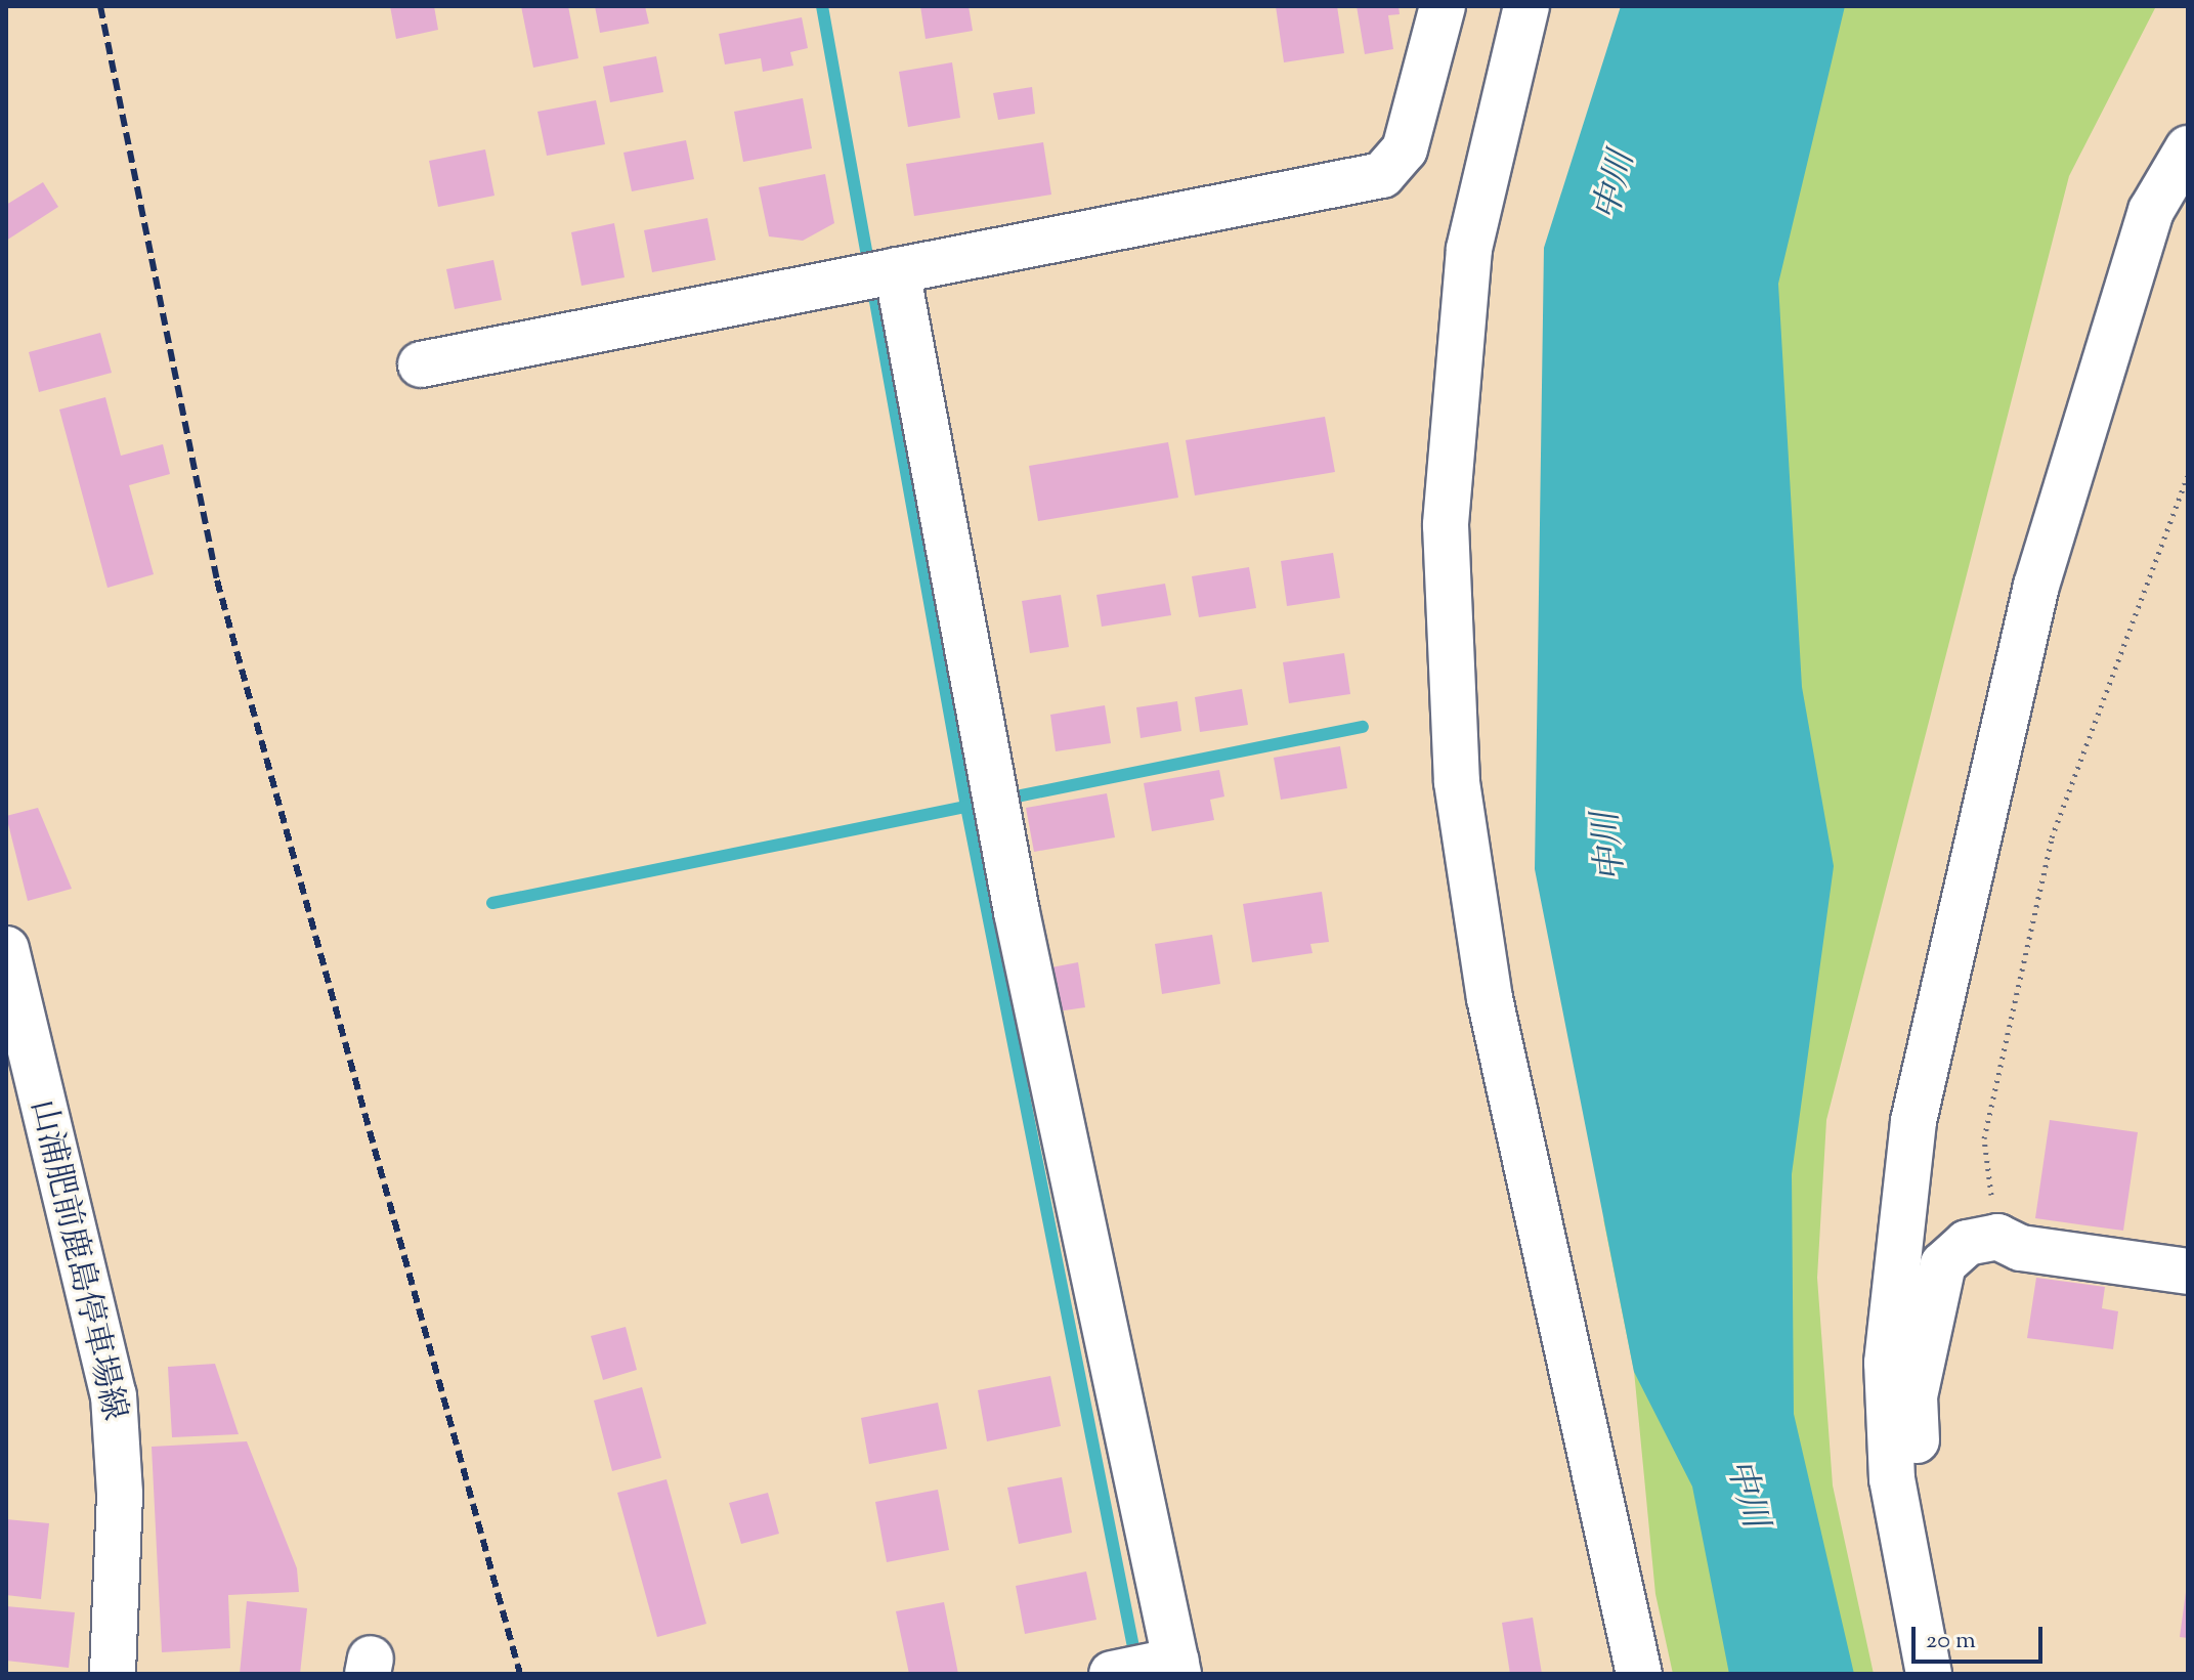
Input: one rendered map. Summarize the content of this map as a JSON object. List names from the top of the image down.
{
  "streets": {
    "street": ["山浦肥前鹿島停車場線"]
  },
  "water": ["中川"],
  "scale_bar": "20 m"
}
